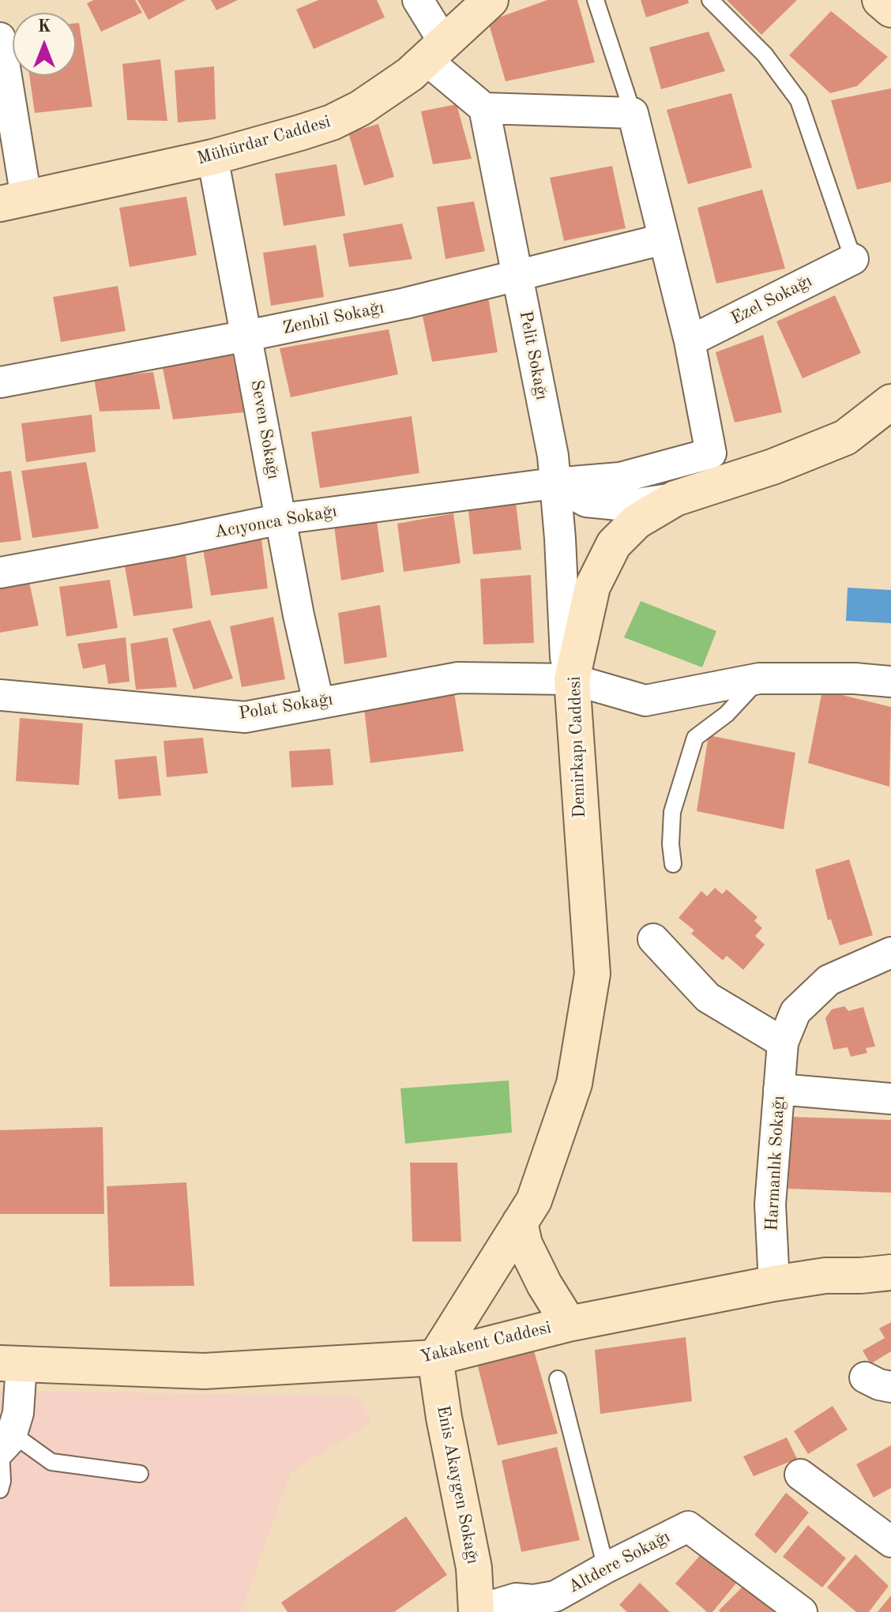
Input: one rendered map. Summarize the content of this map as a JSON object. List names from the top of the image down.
{
  "streets": {
    "street": [
      "Mühürdar Caddesi",
      "Ezel Sokağı",
      "Zenbil Sokağı",
      "Pelit Sokağı",
      "Seven Sokağı",
      "Acıyonca Sokağı",
      "Polat Sokağı",
      "Demirkapı Caddesi",
      "Harmanlık Sokağı",
      "Yakakent Caddesi",
      "Enis Akaygen Sokağı",
      "Altdere Sokağı"
    ]
  },
  "crossings": [
    ["Mühürdar Caddesi", "Seven Sokağı"],
    ["Ezel Sokağı", "Acıyonca Sokağı"],
    ["Zenbil Sokağı", "Pelit Sokağı"],
    ["Zenbil Sokağı", "Seven Sokağı"],
    ["Pelit Sokağı", "Acıyonca Sokağı"],
    ["Pelit Sokağı", "Polat Sokağı"],
    ["Pelit Sokağı", "Demirkapı Caddesi"],
    ["Seven Sokağı", "Acıyonca Sokağı"],
    ["Seven Sokağı", "Polat Sokağı"],
    ["Polat Sokağı", "Demirkapı Caddesi"],
    ["Demirkapı Caddesi", "Yakakent Caddesi"],
    ["Demirkapı Caddesi", "Enis Akaygen Sokağı"],
    ["Harmanlık Sokağı", "Yakakent Caddesi"],
    ["Yakakent Caddesi", "Enis Akaygen Sokağı"],
    ["Enis Akaygen Sokağı", "Altdere Sokağı"]
  ],
  "north": "top"
}
